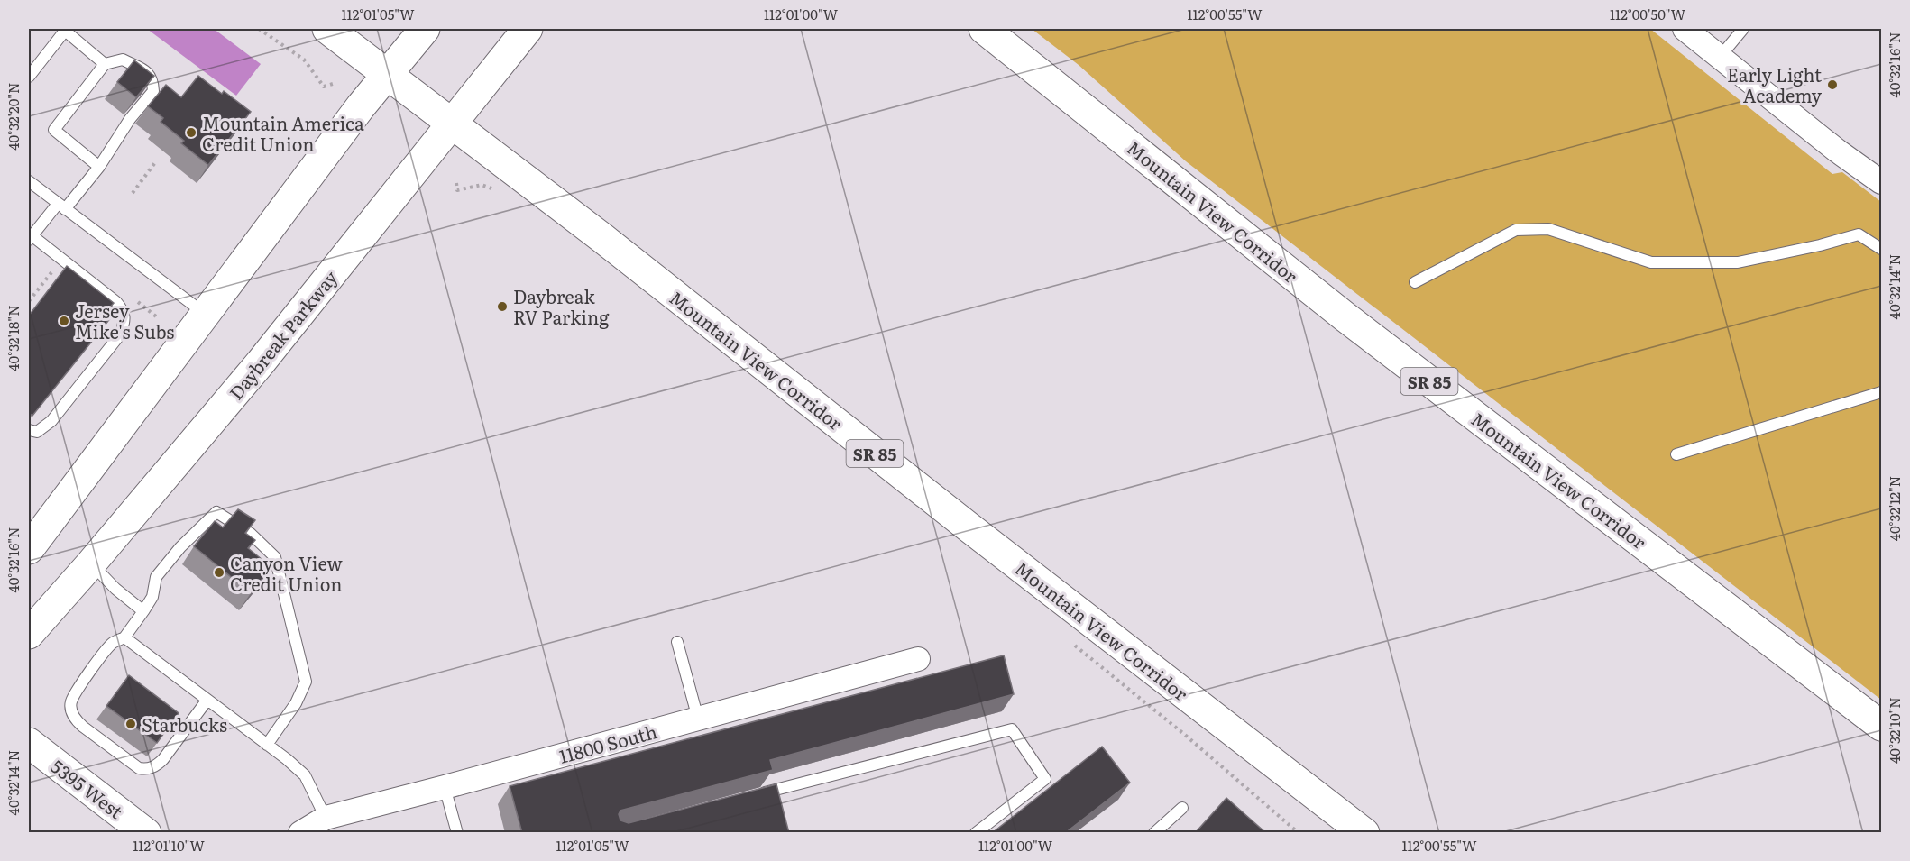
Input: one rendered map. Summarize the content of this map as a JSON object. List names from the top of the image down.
{
  "streets": {
    "main road": [
      "Mountain View Corridor",
      "Daybreak Parkway",
      "SR 85",
      "5395 West"
    ],
    "street": ["11800 South"]
  },
  "crossings": [
    ["Mountain View Corridor", "Daybreak Parkway"]
  ],
  "places": [
    "Early Light Academy",
    "Mountain America Credit Union",
    "Daybreak RV Parking",
    "Jersey Mike's Subs",
    "Canyon View Credit Union",
    "Starbucks"
  ],
  "coordinates": [
    "112°01'05\"W",
    "112°01'00\"W",
    "112°00'55\"W",
    "112°00'50\"W",
    "40°32'16\"N",
    "40°32'20\"N",
    "40°32'14\"N",
    "40°32'18\"N",
    "40°32'12\"N",
    "40°32'10\"N",
    "112°01'10\"W"
  ]
}
